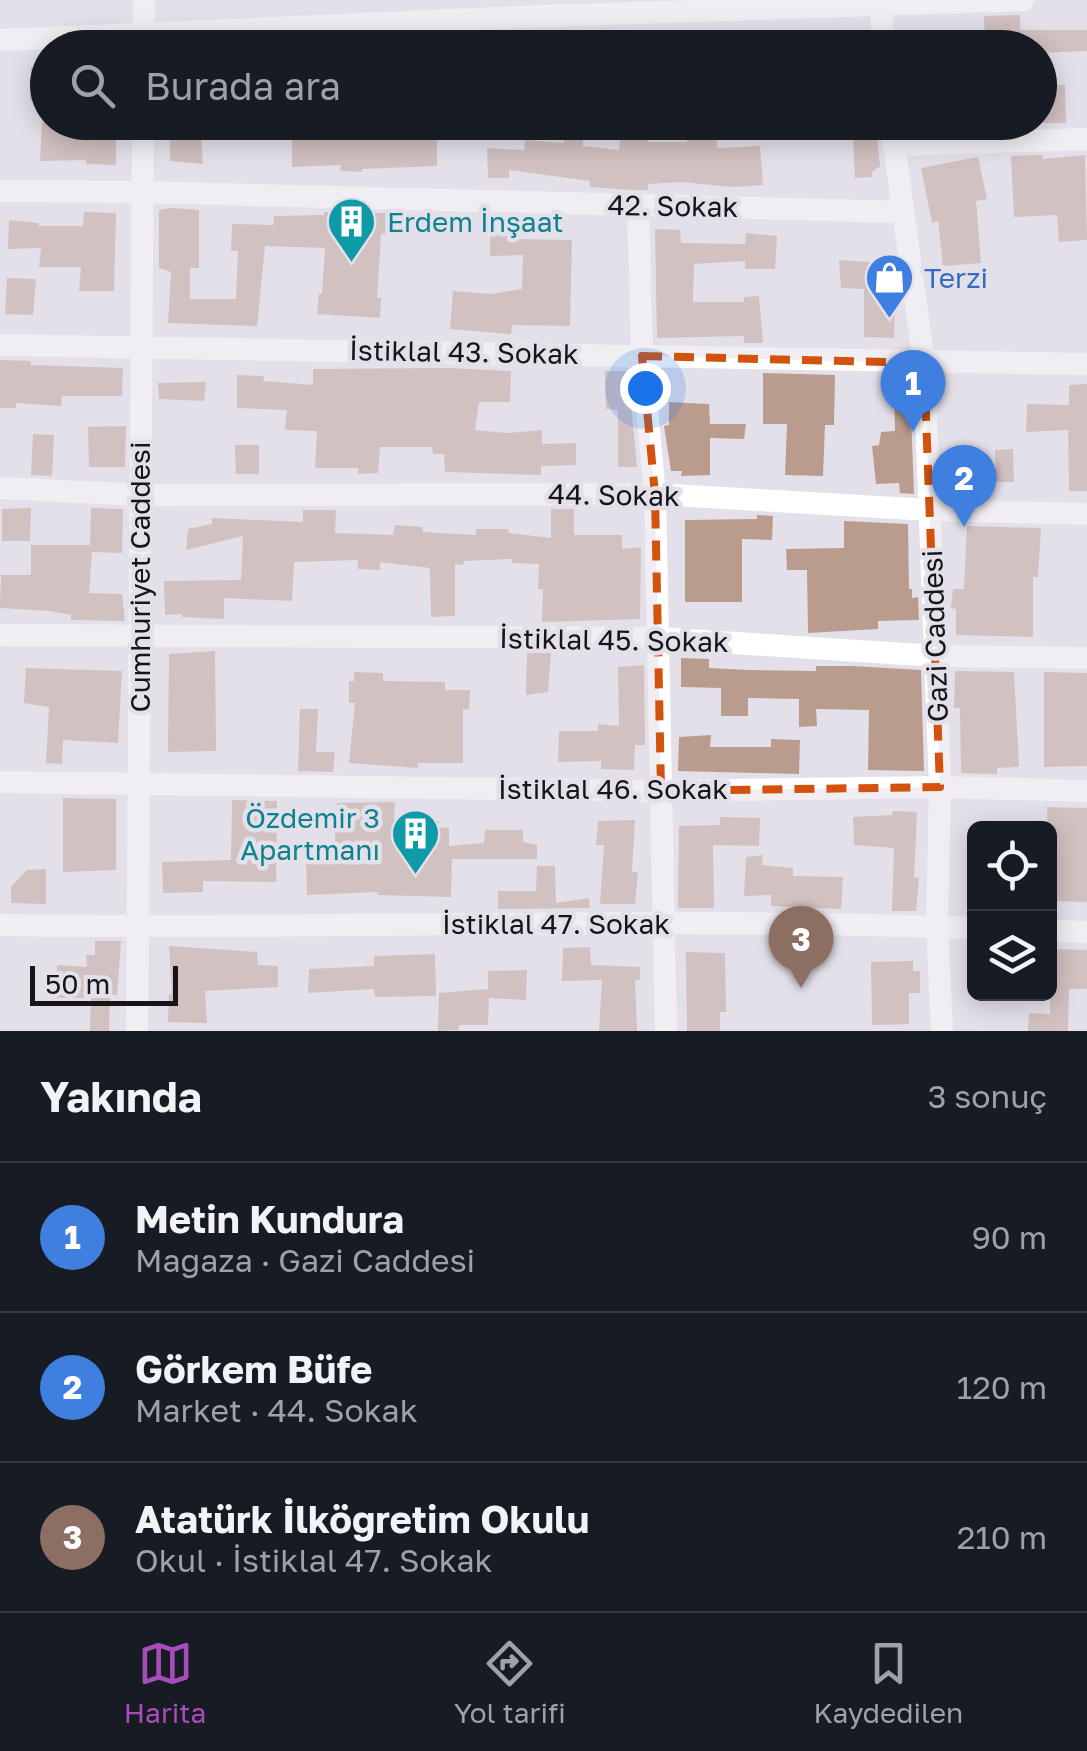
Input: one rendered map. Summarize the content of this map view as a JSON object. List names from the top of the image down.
{
  "streets": {
    "street": [
      "42. Sokak",
      "İstiklal 43. Sokak",
      "44. Sokak",
      "Cumhuriyet Caddesi",
      "Gazi Caddesi",
      "İstiklal 45. Sokak",
      "İstiklal 46. Sokak",
      "İstiklal 47. Sokak"
    ]
  },
  "crossings": [
    ["42. Sokak", "Cumhuriyet Caddesi"],
    ["42. Sokak", "Gazi Caddesi"],
    ["İstiklal 43. Sokak", "Cumhuriyet Caddesi"],
    ["İstiklal 43. Sokak", "Gazi Caddesi"],
    ["44. Sokak", "Cumhuriyet Caddesi"],
    ["44. Sokak", "Gazi Caddesi"],
    ["Cumhuriyet Caddesi", "İstiklal 45. Sokak"],
    ["Cumhuriyet Caddesi", "İstiklal 46. Sokak"],
    ["Cumhuriyet Caddesi", "İstiklal 47. Sokak"],
    ["Gazi Caddesi", "İstiklal 45. Sokak"],
    ["Gazi Caddesi", "İstiklal 46. Sokak"],
    ["Gazi Caddesi", "İstiklal 47. Sokak"]
  ],
  "places": {
    "building": ["Erdem İnşaat", "Özdemir 3 Apartmanı"],
    "shop": ["Terzi"]
  },
  "scale_bar": "50 m",
  "page": {
    "search": "Burada ara",
    "pins": ["1", "2", "3"],
    "scale": "50 m",
    "heading": ["Yakında", "3 sonuç"],
    "list": [
      {
        "mark": "1",
        "name": "Metin Kundura",
        "note": "Mağaza · Gazi Caddesi",
        "value": "90 m"
      },
      {
        "mark": "2",
        "name": "Görkem Büfe",
        "note": "Market · 44. Sokak",
        "value": "120 m"
      },
      {
        "mark": "3",
        "name": "Atatürk İlköğretim Okulu",
        "note": "Okul · İstiklal 47. Sokak",
        "value": "210 m"
      }
    ],
    "nav": ["Harita", "Yol tarifi", "Kaydedilen"]
  }
}
